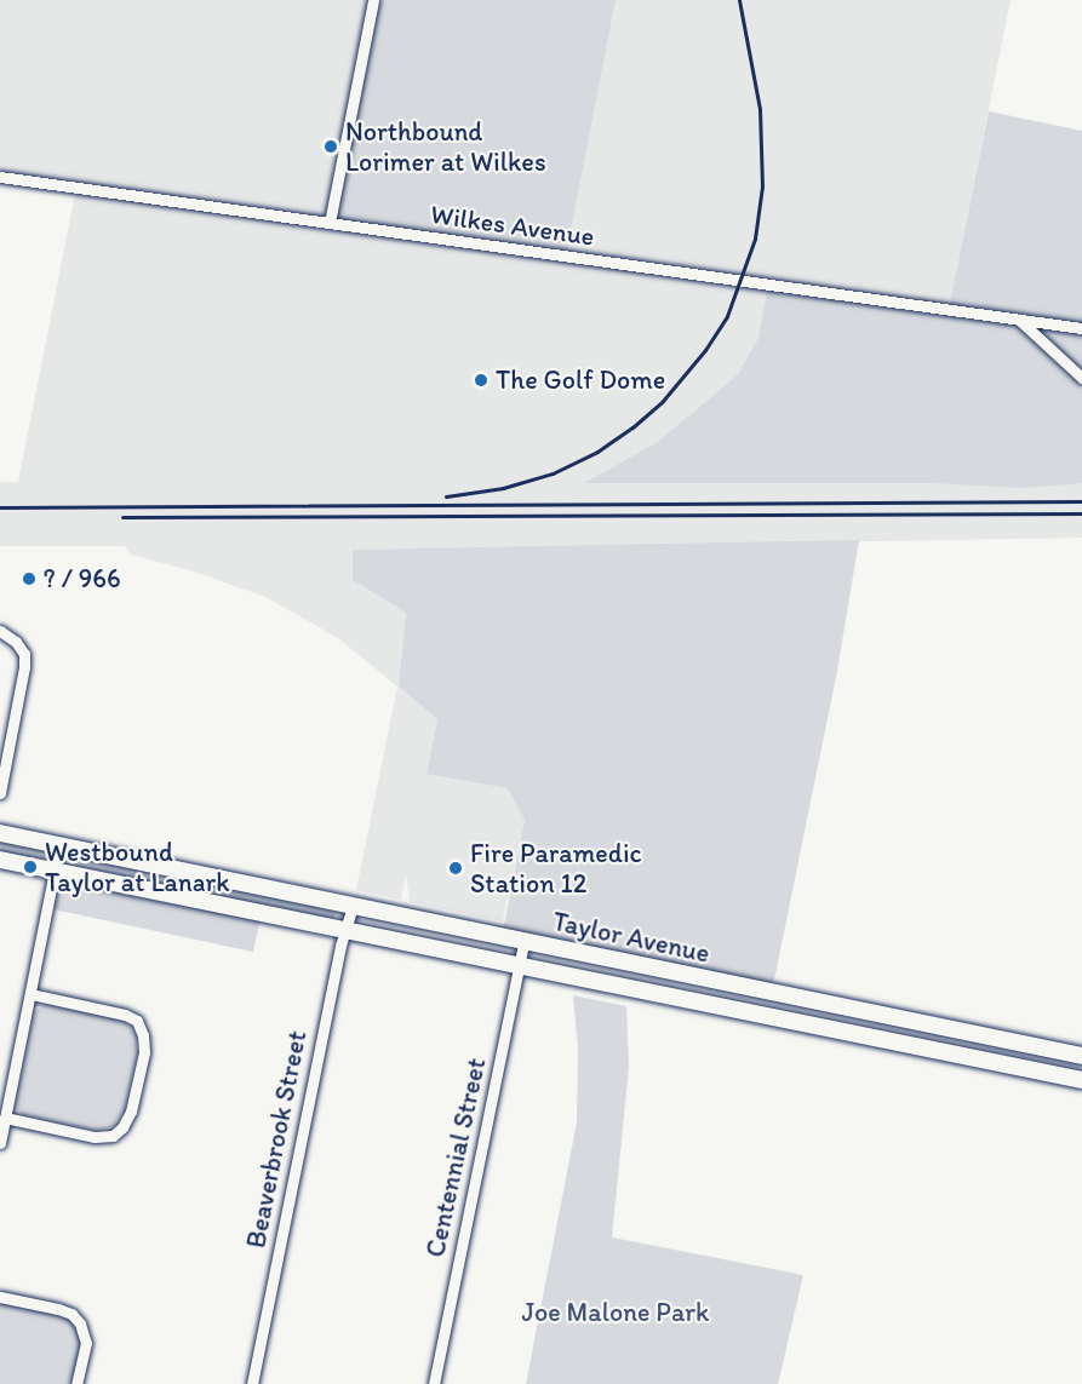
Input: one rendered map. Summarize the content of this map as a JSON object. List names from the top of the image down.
{
  "streets": {
    "main road": ["Taylor Avenue"],
    "street": ["Wilkes Avenue", "Beaverbrook Street", "Centennial Street"]
  },
  "crossings": [
    ["Taylor Avenue", "Beaverbrook Street"],
    ["Taylor Avenue", "Centennial Street"]
  ],
  "parks": ["Joe Malone Park"],
  "places": [
    "Northbound Lorimer at Wilkes",
    "The Golf Dome",
    "? / 966",
    "Westbound Taylor at Lanark",
    "Fire Paramedic Station 12"
  ]
}
